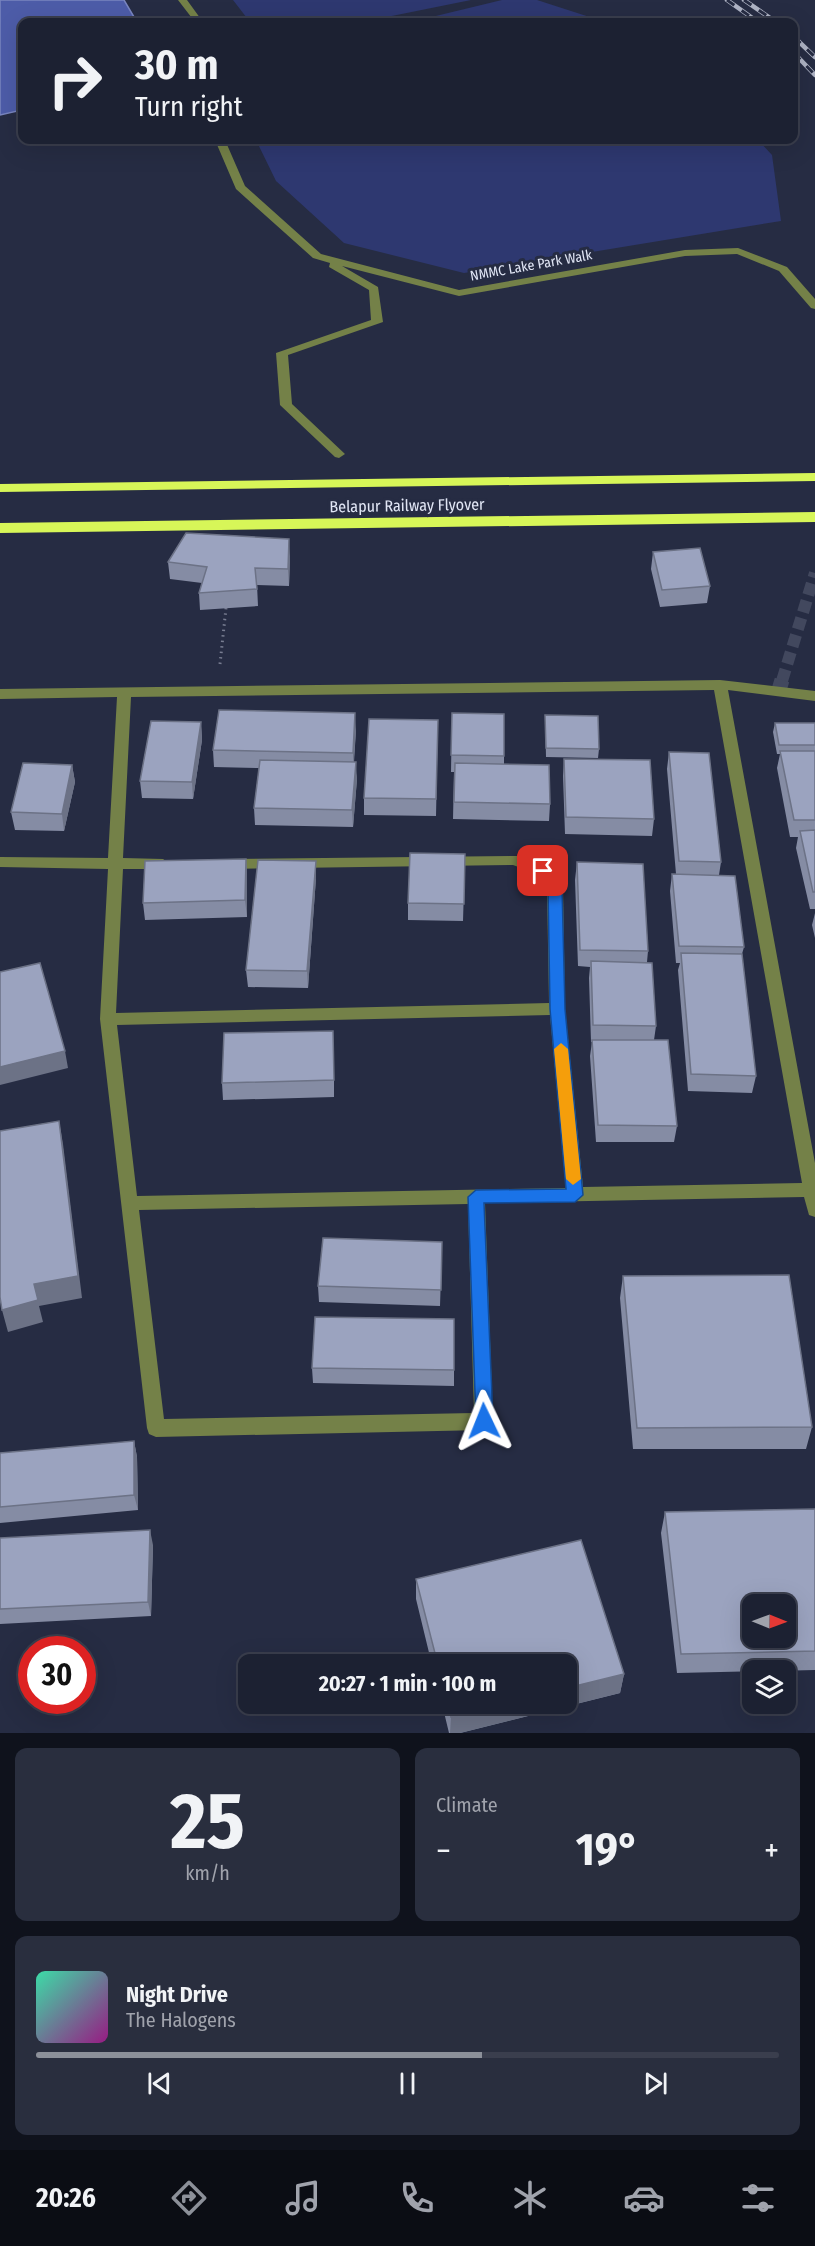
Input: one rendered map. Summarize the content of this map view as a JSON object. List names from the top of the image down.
{
  "streets": {
    "highway": ["Belapur Railway Flyover"],
    "street": ["NMMC Lake Park Walk"]
  },
  "north": "right",
  "page": {
    "turn": ["30 m", "Turn right"],
    "limit": "30",
    "trip": "20:27 · 1 min · 100 m",
    "tile": [
      ["25", "km/h"],
      "Climate"
    ],
    "heat": ["−", "19°", "+"],
    "song": ["Night Drive", "The Halogens"],
    "tabs": "20:26"
  }
}
